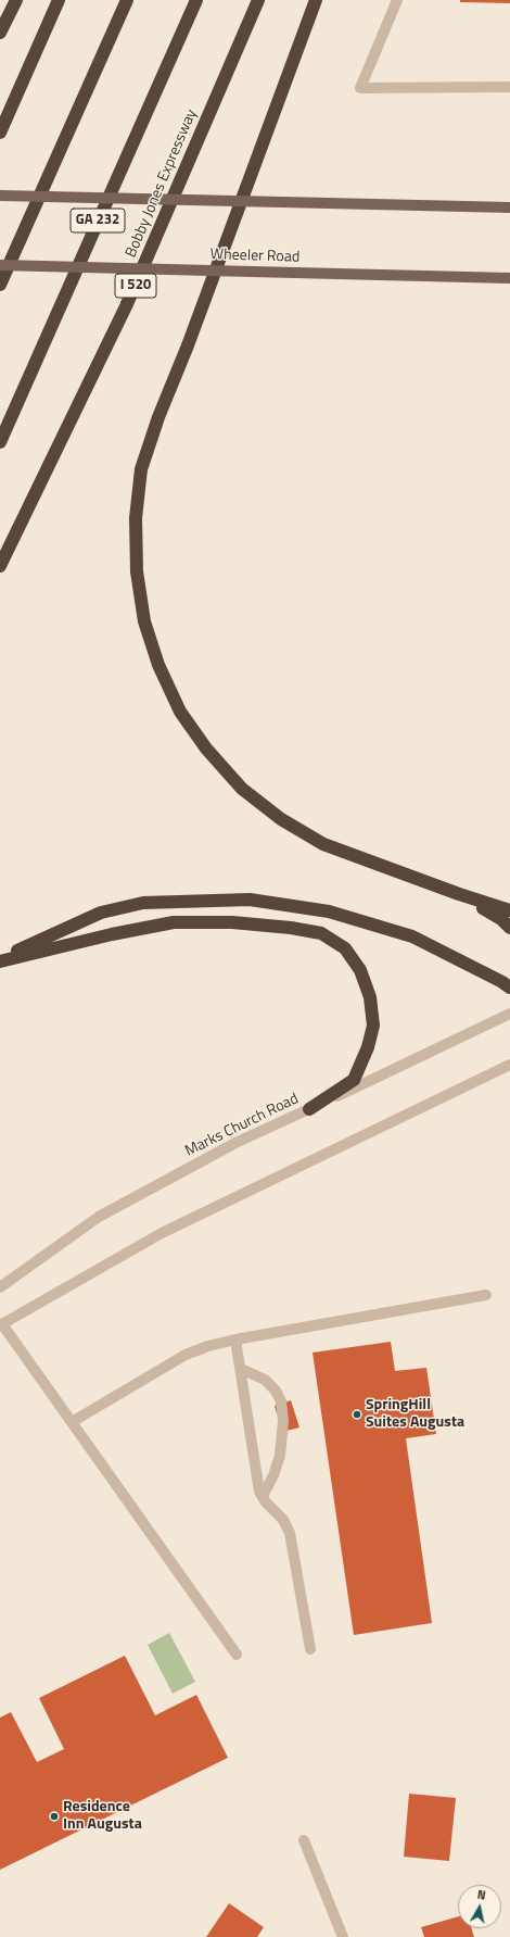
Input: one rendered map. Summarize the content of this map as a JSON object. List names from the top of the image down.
{
  "streets": {
    "highway": ["Bobby Jones Expressway", "GA 232", "I 520"],
    "main road": ["Wheeler Road"],
    "street": ["Marks Church Road"]
  },
  "places": ["SpringHill Suites Augusta", "Residence Inn Augusta"],
  "north": "top"
}
